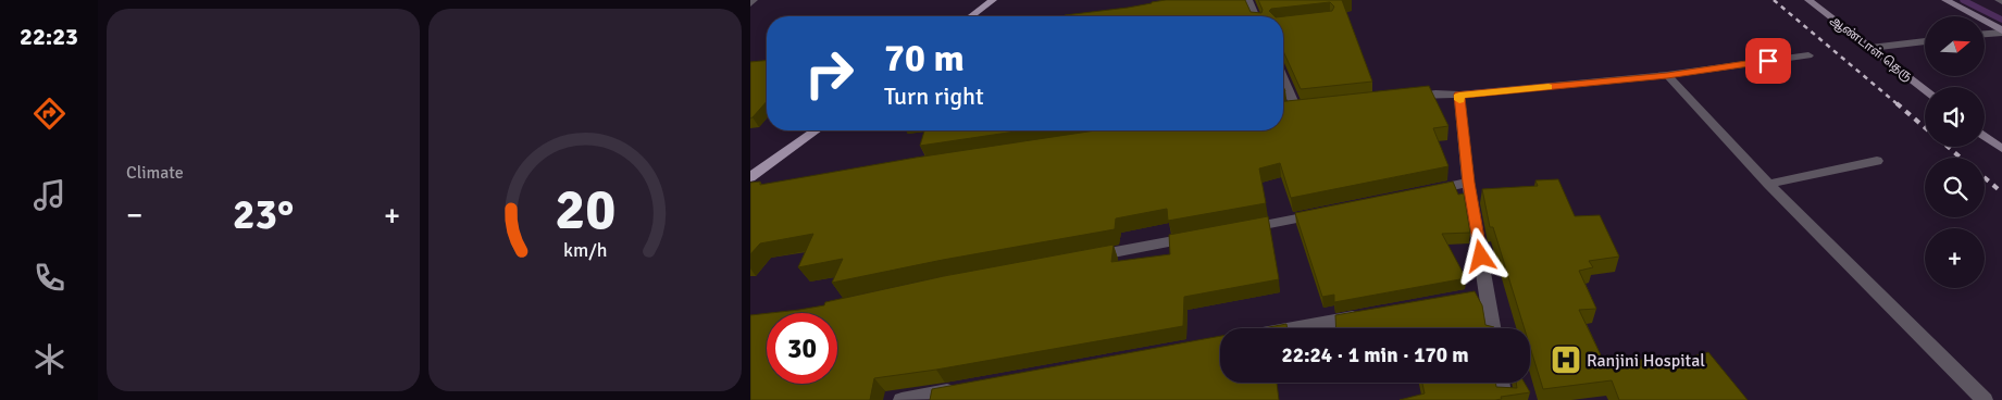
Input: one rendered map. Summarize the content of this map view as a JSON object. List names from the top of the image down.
{
  "streets": {
    "street": ["ஆண்டாள் தெரு"]
  },
  "places": {
    "hospital": ["Ranjini Hospital"]
  },
  "north": "right",
  "page": {
    "tabs": "22:23",
    "tile": "Climate",
    "map_buttons": "+",
    "turn": ["70 m", "Turn right"],
    "heat": ["−", "23°", "+"],
    "limit": "30",
    "trip": "22:24 · 1 min · 170 m",
    "gauge": ["20", "km/h"]
  }
}
